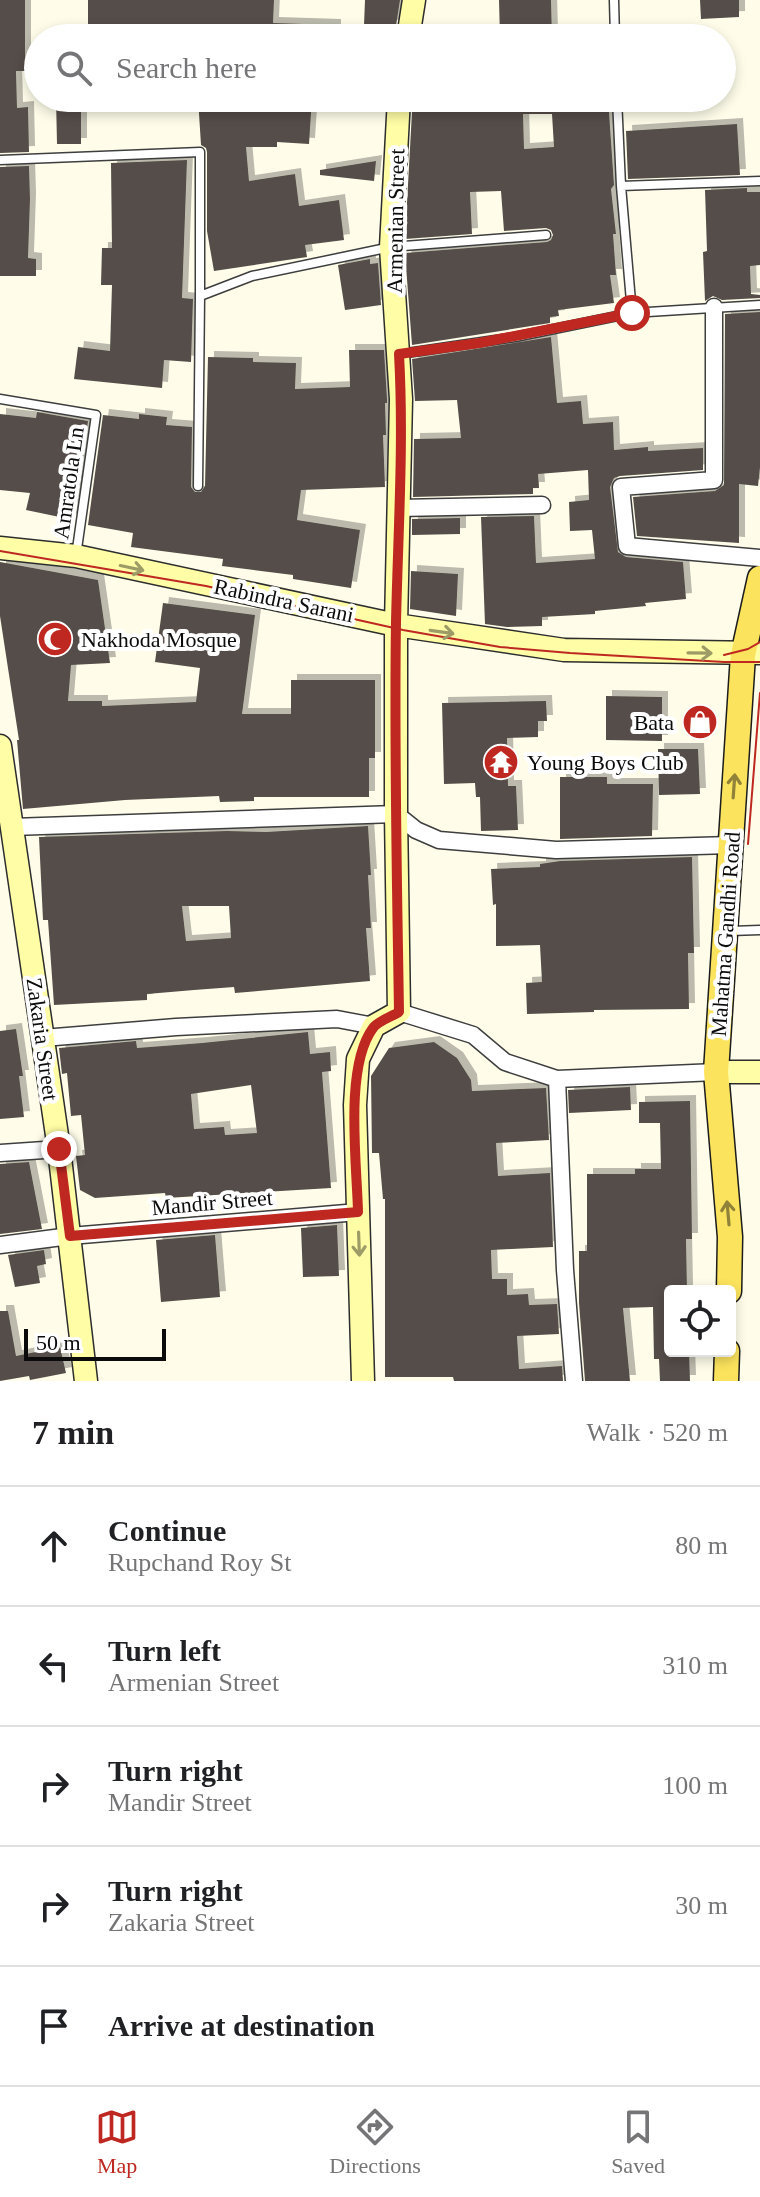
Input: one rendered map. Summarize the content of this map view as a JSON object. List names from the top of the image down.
{
  "streets": {
    "main road": ["Mahatma Gandhi Road"],
    "street": [
      "Armenian Street",
      "Rabindra Sarani",
      "Zakaria Street",
      "Mandir Street"
    ],
    "lane": ["Amratola Ln"]
  },
  "crossings": [
    ["Armenian Street", "Rabindra Sarani"],
    ["Amratola Ln", "Rabindra Sarani"],
    ["Rabindra Sarani", "Mahatma Gandhi Road"],
    ["Zakaria Street", "Mandir Street"]
  ],
  "one_way": ["Mahatma Gandhi Road"],
  "places": {
    "mosque": ["Nakhoda Mosque"],
    "shop": ["Bata"],
    "temple": ["Young Boys Club"]
  },
  "scale_bar": "50 m",
  "page": {
    "search": "Search here",
    "scale": "50 m",
    "heading": ["7 min", "Walk · 520 m"],
    "list": [
      ["Continue", "Rupchand Roy St", "80 m"],
      ["Turn left", "Armenian Street", "310 m"],
      ["Turn right", "Mandir Street", "100 m"],
      ["Turn right", "Zakaria Street", "30 m"],
      "Arrive at destination"
    ],
    "nav": ["Map", "Directions", "Saved"]
  }
}
